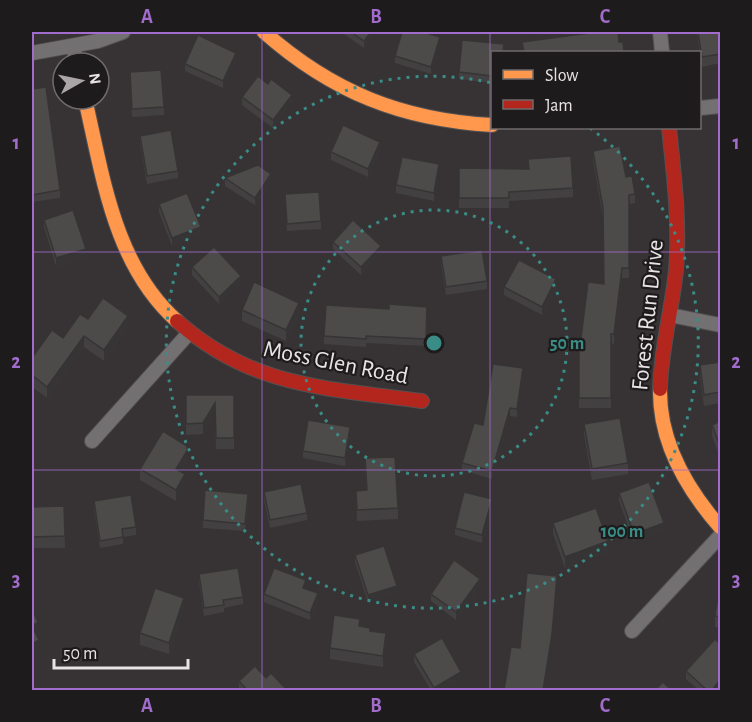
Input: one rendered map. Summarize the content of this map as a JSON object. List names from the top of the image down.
{
  "streets": {
    "street": ["Forest Run Drive", "Moss Glen Road"]
  },
  "legend": ["Slow", "Jam"],
  "scale_bar": "50 m",
  "north": "right",
  "grid": {
    "columns": ["A", "B", "C"],
    "rows": ["1", "2", "3"]
  },
  "rings": ["50 m", "100 m"]
}
